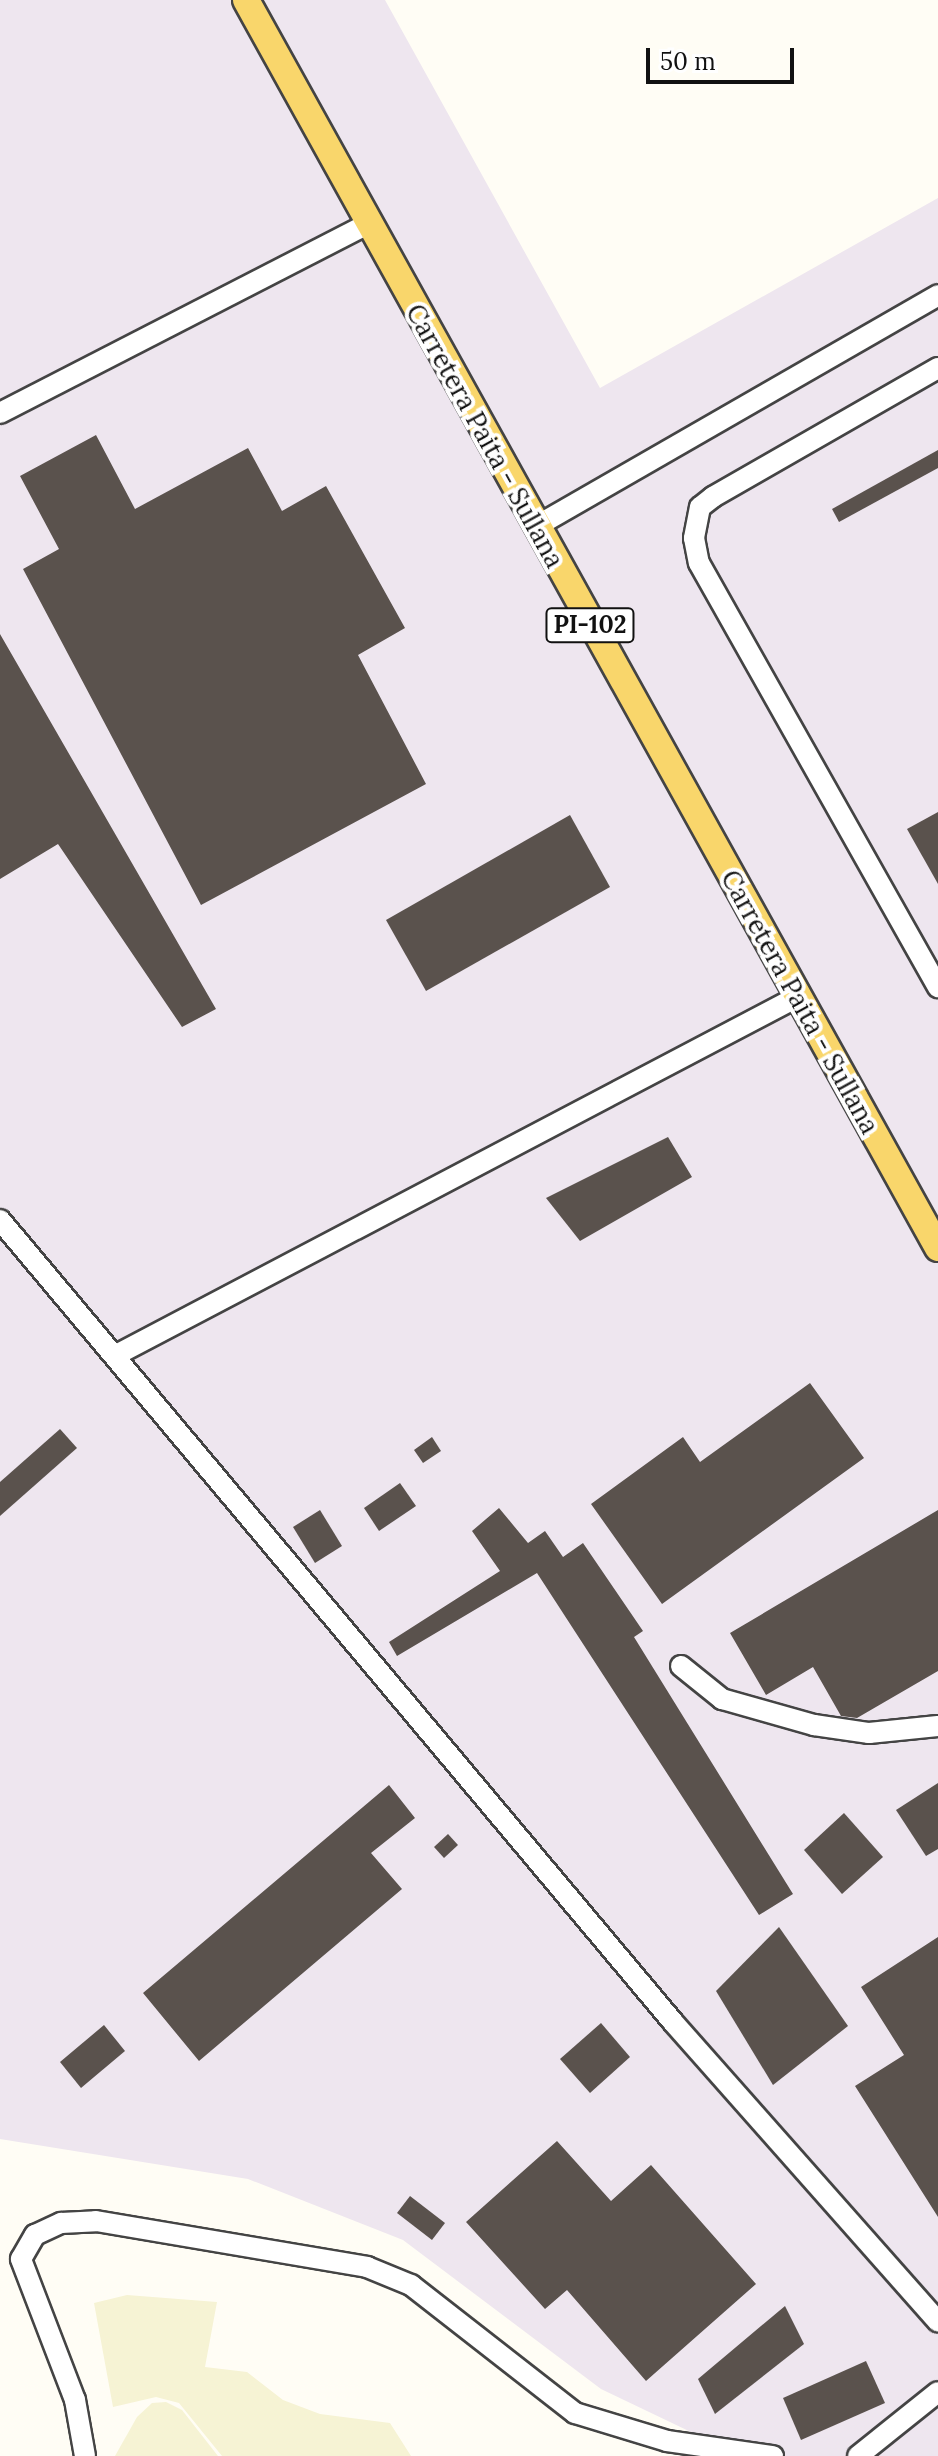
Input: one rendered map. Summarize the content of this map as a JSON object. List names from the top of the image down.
{
  "streets": {
    "main road": ["Carretera Paita - Sullana", "PI-102"]
  },
  "scale_bar": "50 m"
}
